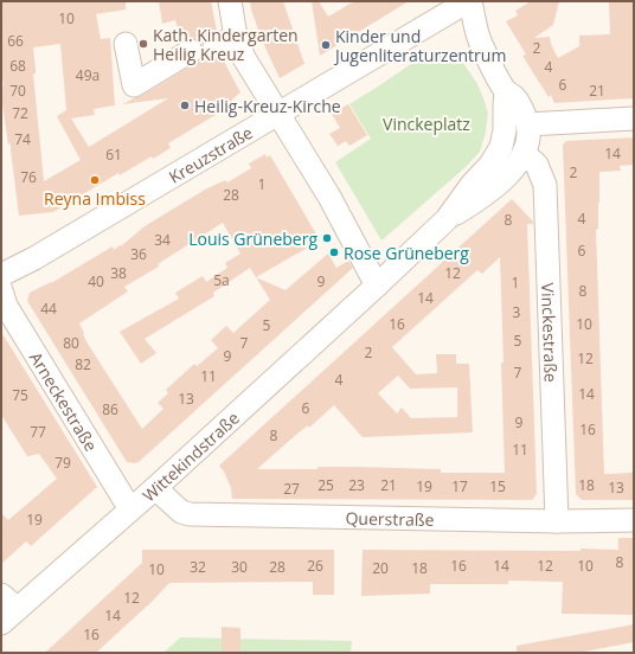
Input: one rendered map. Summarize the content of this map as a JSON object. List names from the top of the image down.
{
  "streets": {
    "street": [
      "Kreuzstraße",
      "Vinckestraße",
      "Arneckestraße",
      "Wittekindstraße",
      "Querstraße"
    ]
  },
  "crossings": [
    ["Vinckestraße", "Querstraße"],
    ["Arneckestraße", "Wittekindstraße"],
    ["Wittekindstraße", "Querstraße"]
  ],
  "parks": ["Vinckeplatz"],
  "places": [
    "Kath. Kindergarten Heilig Kreuz",
    "Kinder und Jugenliteraturzentrum",
    "Heilig-Kreuz-Kirche",
    "Reyna Imbiss",
    "Louis Grüneberg",
    "Rose Grüneberg"
  ],
  "house_numbers": [
    "10",
    "66",
    "2",
    "68",
    "4",
    "49a",
    "6",
    "70",
    "21",
    "72",
    "74",
    "14",
    "61",
    "2",
    "76",
    "1",
    "28",
    "4",
    "8",
    "34",
    "6",
    "36",
    "38",
    "12",
    "5a",
    "40",
    "9",
    "1",
    "8",
    "14",
    "44",
    "3",
    "16",
    "10",
    "5",
    "5",
    "80",
    "7",
    "2",
    "9",
    "12",
    "82",
    "7",
    "11",
    "4",
    "14",
    "75",
    "13",
    "6",
    "86",
    "9",
    "16",
    "77",
    "8",
    "11",
    "79",
    "25",
    "23",
    "21",
    "18",
    "19",
    "17",
    "15",
    "13",
    "27",
    "19",
    "8",
    "26",
    "16",
    "14",
    "12",
    "10",
    "32",
    "30",
    "28",
    "20",
    "18",
    "10",
    "12",
    "14",
    "16"
  ]
}
